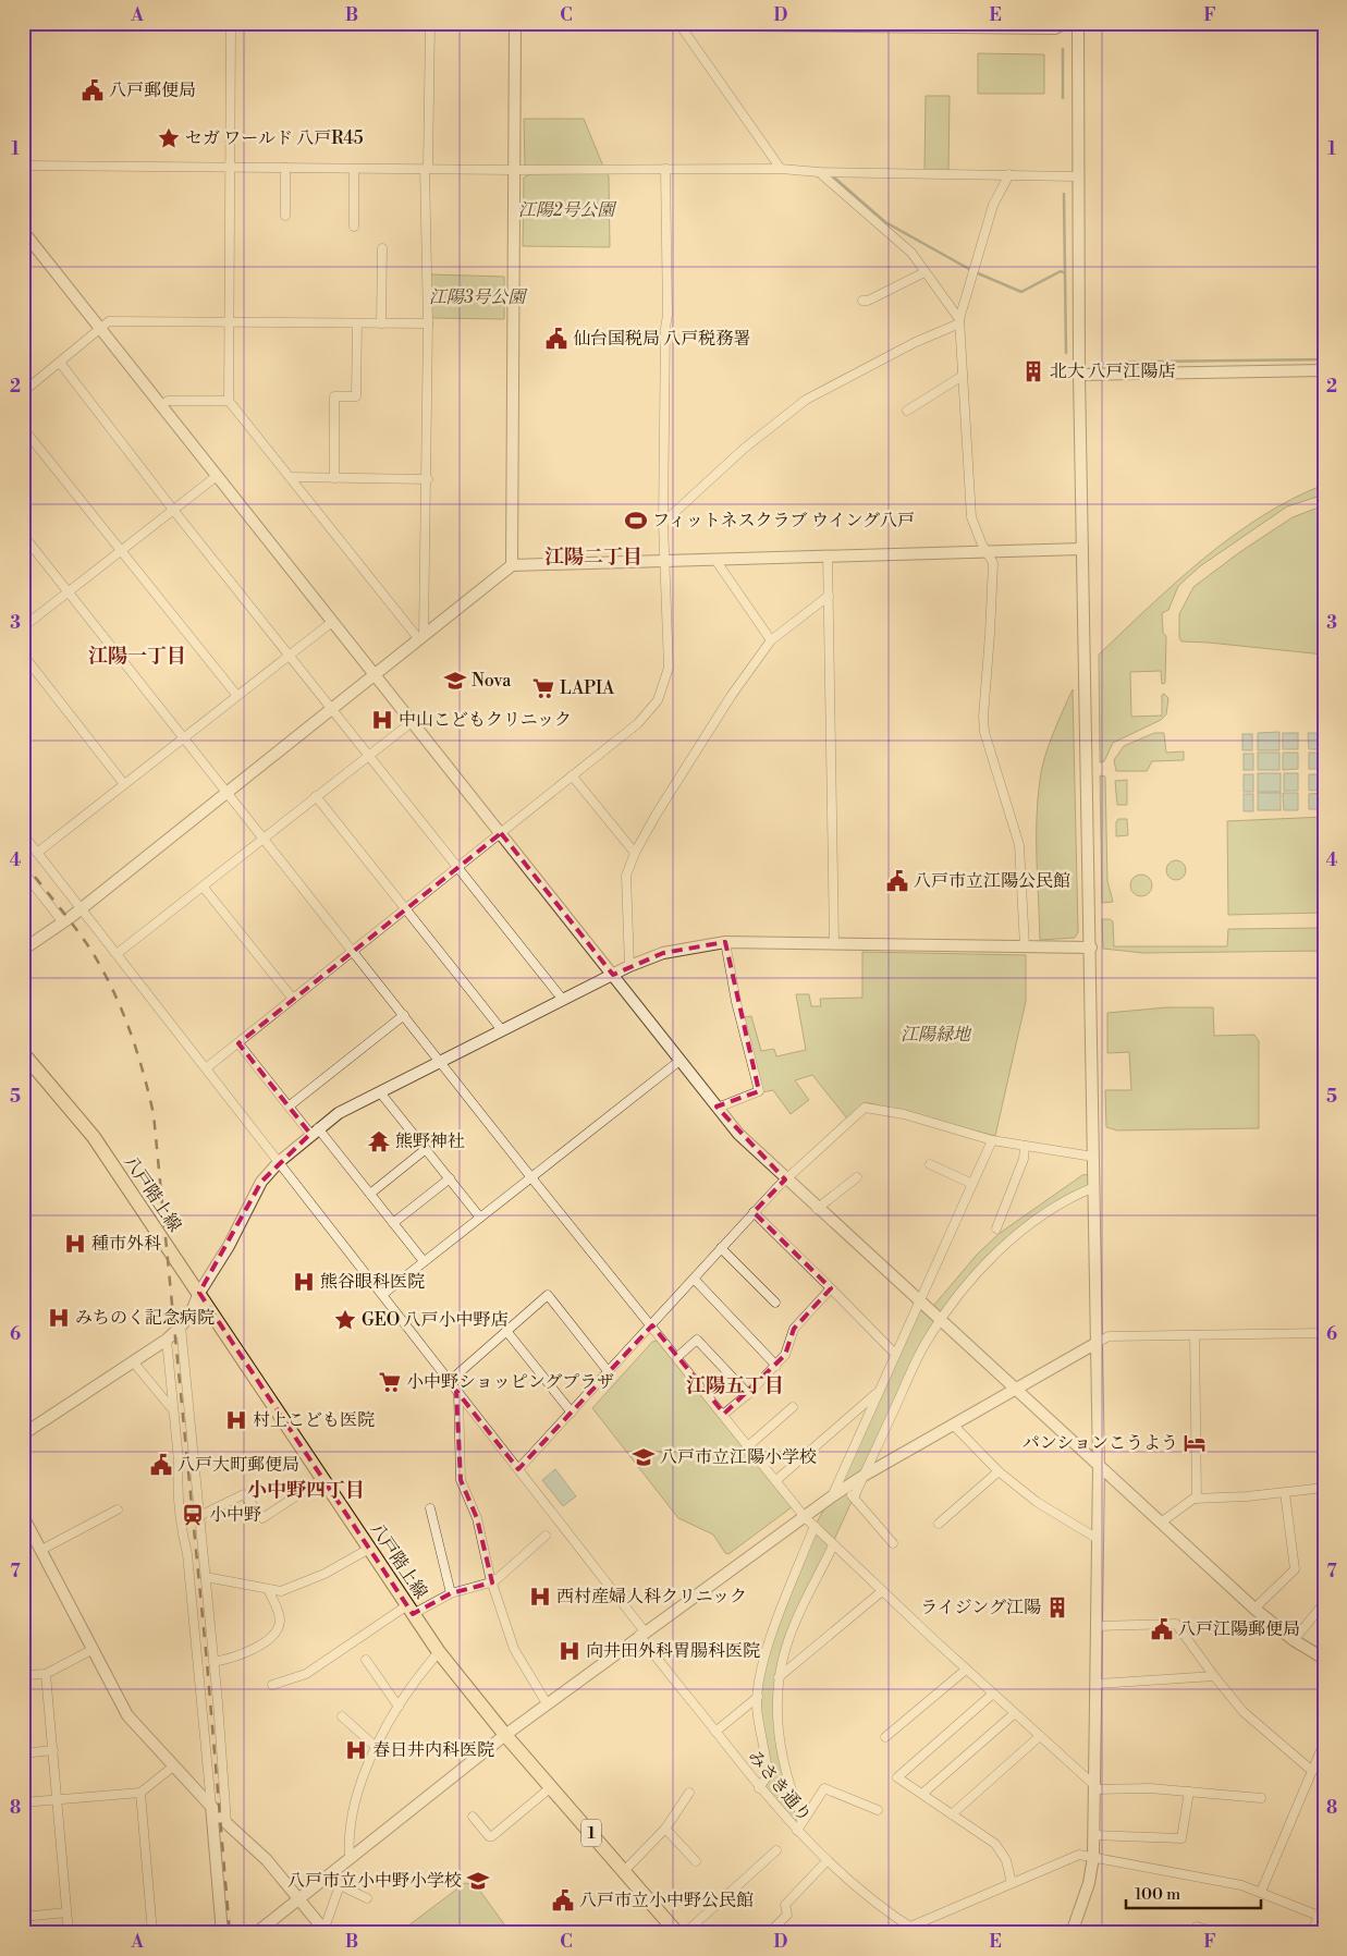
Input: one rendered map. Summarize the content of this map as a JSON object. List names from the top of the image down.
{
  "streets": {
    "main road": ["八戸階上線", "1"],
    "street": ["みさき通り"]
  },
  "districts": [
    "江陽二丁目",
    "江陽一丁目",
    "江陽五丁目",
    "小中野四丁目"
  ],
  "parks": ["江陽2号公園", "江陽3号公園", "江陽緑地"],
  "places": {
    "public building": [
      "八戸郵便局",
      "仙台国税局 八戸税務署",
      "八戸市立江陽公民館",
      "八戸大町郵便局",
      "八戸江陽郵便局",
      "八戸市立小中野公民館"
    ],
    "place": ["セガ ワールド 八戸R45", "GEO 八戸小中野店"],
    "building": ["北大 八戸江陽店", "ライジング江陽"],
    "sports": ["フィットネスクラブ ウイング八戸"],
    "school or university": ["Nova", "八戸市立江陽小学校", "八戸市立小中野小学校"],
    "supermarket": ["LAPIA", "小中野ショッピングプラザ"],
    "hospital": [
      "中山こどもクリニック",
      "種市外科",
      "熊谷眼科医院",
      "みちのく記念病院",
      "村上こども医院",
      "西村産婦人科クリニック",
      "向井田外科胃腸科医院",
      "春日井内科医院"
    ],
    "temple": ["熊野神社"],
    "hotel": ["パンションこうよう"],
    "station": ["小中野"]
  },
  "scale_bar": "100 m",
  "grid": {
    "columns": [
      "A",
      "B",
      "C",
      "D",
      "E",
      "F"
    ],
    "rows": [
      "1",
      "2",
      "3",
      "4",
      "5",
      "6",
      "7",
      "8"
    ]
  }
}
